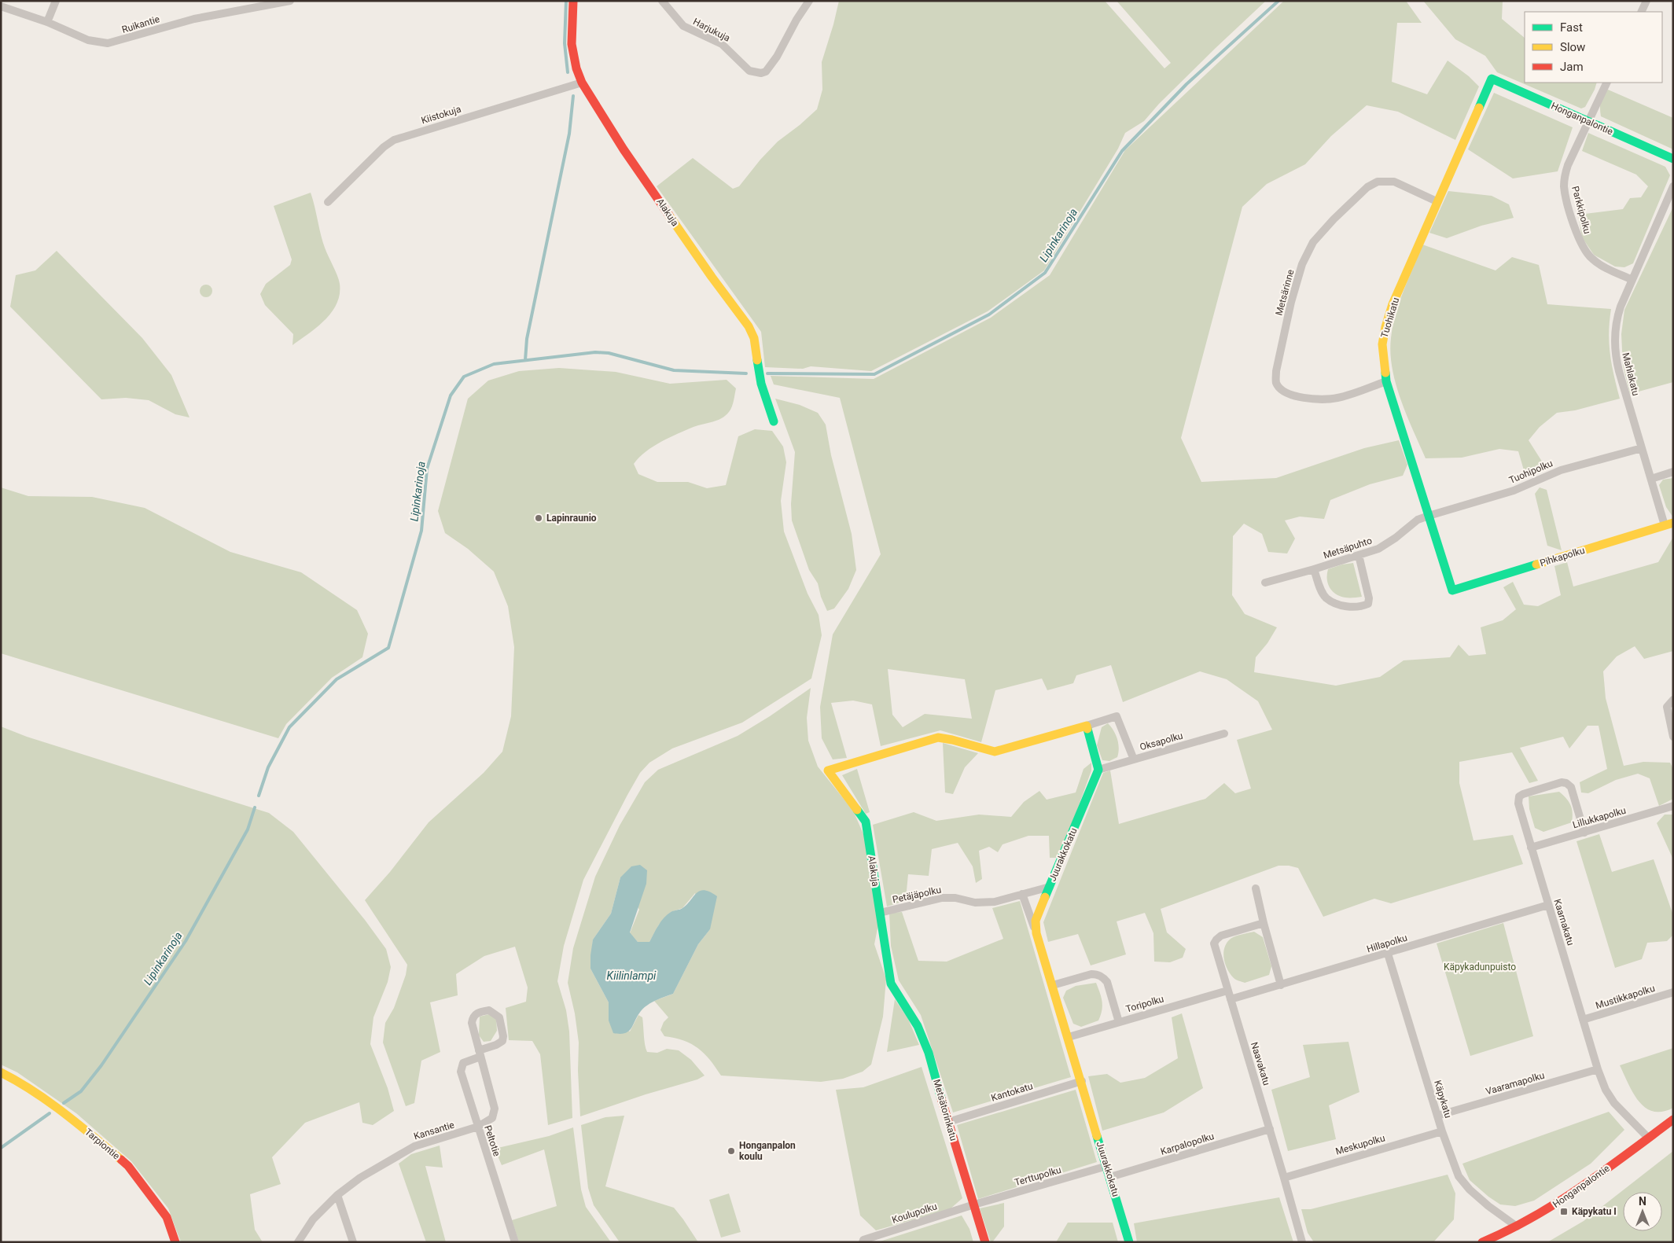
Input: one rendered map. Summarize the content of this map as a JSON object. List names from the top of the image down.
{
  "streets": {
    "street": [
      "Ruikantie",
      "Harjukuja",
      "Kiistokuja",
      "Honganpalontie",
      "Parkkipolku",
      "Alakuja",
      "Metsärinne",
      "Tuohikatu",
      "Mahlakatu",
      "Tuohipolku",
      "Metsäpuhto",
      "Pihkapolku",
      "Oksapolku",
      "Lillukkapolku",
      "Juurakkokatu",
      "Petäjäpolku",
      "Kaarnakatu",
      "Hillapolku",
      "Mustikkapolku",
      "Toripolku",
      "Naavakatu",
      "Vaaramapolku",
      "Kantokatu",
      "Käpykatu",
      "Metsätorinkatu",
      "Kansantie",
      "Peltotie",
      "Tarpiontie",
      "Karpalopolku",
      "Meskupolku",
      "Terttupolku",
      "Koulupolku"
    ]
  },
  "crossings": [
    ["Kiistokuja", "Alakuja"],
    ["Honganpalontie", "Parkkipolku"],
    ["Honganpalontie", "Tuohikatu"],
    ["Honganpalontie", "Kaarnakatu"],
    ["Honganpalontie", "Käpykatu"],
    ["Parkkipolku", "Mahlakatu"],
    ["Alakuja", "Oksapolku"],
    ["Alakuja", "Petäjäpolku"],
    ["Alakuja", "Metsätorinkatu"],
    ["Metsärinne", "Tuohikatu"],
    ["Tuohikatu", "Tuohipolku"],
    ["Tuohikatu", "Metsäpuhto"],
    ["Tuohikatu", "Pihkapolku"],
    ["Mahlakatu", "Tuohipolku"],
    ["Mahlakatu", "Pihkapolku"],
    ["Tuohipolku", "Metsäpuhto"],
    ["Lillukkapolku", "Kaarnakatu"],
    ["Juurakkokatu", "Petäjäpolku"],
    ["Juurakkokatu", "Toripolku"],
    ["Juurakkokatu", "Kantokatu"],
    ["Juurakkokatu", "Karpalopolku"],
    ["Juurakkokatu", "Terttupolku"],
    ["Kaarnakatu", "Hillapolku"],
    ["Kaarnakatu", "Mustikkapolku"],
    ["Kaarnakatu", "Vaaramapolku"],
    ["Hillapolku", "Naavakatu"],
    ["Hillapolku", "Käpykatu"],
    ["Toripolku", "Naavakatu"],
    ["Naavakatu", "Karpalopolku"],
    ["Naavakatu", "Meskupolku"],
    ["Vaaramapolku", "Käpykatu"],
    ["Kantokatu", "Metsätorinkatu"],
    ["Käpykatu", "Meskupolku"],
    ["Metsätorinkatu", "Terttupolku"],
    ["Metsätorinkatu", "Koulupolku"],
    ["Kansantie", "Peltotie"],
    ["Terttupolku", "Koulupolku"]
  ],
  "water": ["Lipinkarinoja", "Kiilinlampi"],
  "parks": ["Käpykadunpuisto"],
  "places": {
    "other": ["Lapinraunio", "Honganpalon koulu"],
    "transit": ["Käpykatu I"]
  },
  "legend": ["Fast", "Slow", "Jam"],
  "north": "top"
}
